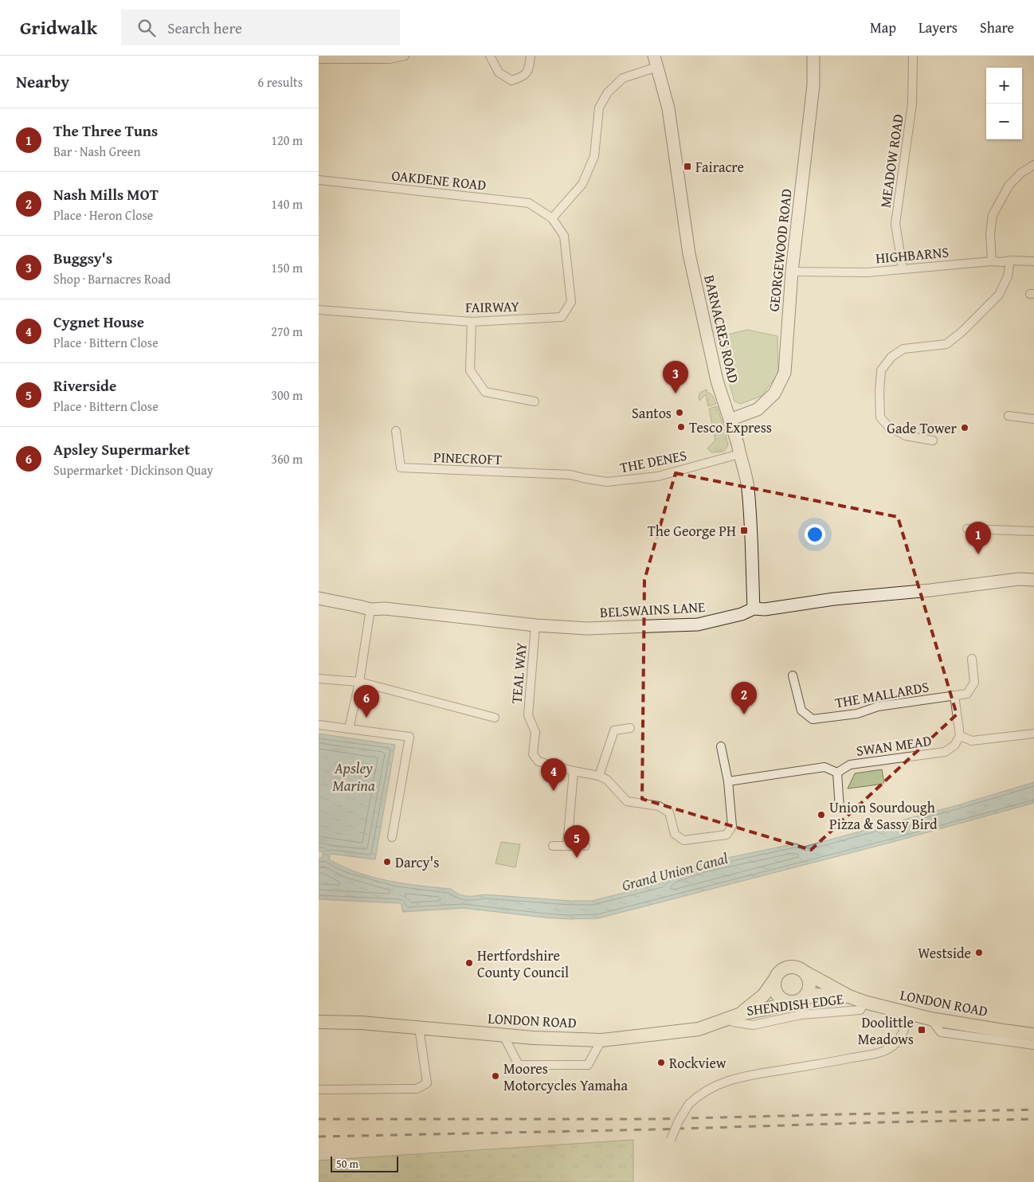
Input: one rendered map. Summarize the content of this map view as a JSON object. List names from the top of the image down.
{
  "streets": {
    "main road": ["LONDON ROAD"],
    "street": [
      "MEADOW ROAD",
      "OAKDENE ROAD",
      "GEORGEWOOD ROAD",
      "HIGHBARNS",
      "FAIRWAY",
      "BARNACRES ROAD",
      "PINECROFT",
      "THE DENES",
      "BELSWAINS LANE",
      "TEAL WAY",
      "THE MALLARDS",
      "SWAN MEAD",
      "SHENDISH EDGE"
    ]
  },
  "crossings": [
    ["MEADOW ROAD", "HIGHBARNS"],
    ["OAKDENE ROAD", "FAIRWAY"],
    ["GEORGEWOOD ROAD", "HIGHBARNS"],
    ["GEORGEWOOD ROAD", "BARNACRES ROAD"],
    ["BARNACRES ROAD", "THE DENES"],
    ["BARNACRES ROAD", "BELSWAINS LANE"],
    ["PINECROFT", "THE DENES"],
    ["BELSWAINS LANE", "TEAL WAY"],
    ["LONDON ROAD", "SHENDISH EDGE"]
  ],
  "water": ["Apsley Marina", "Grand Union Canal"],
  "places": {
    "transit": ["Fairacre", "The George PH", "Doolittle Meadows"],
    "other": [
      "Santos",
      "Tesco Express",
      "Gade Tower",
      "Union Sourdough Pizza & Sassy Bird",
      "Darcy's",
      "Westside",
      "Hertfordshire County Council",
      "Rockview",
      "Moores Motorcycles Yamaha"
    ]
  },
  "scale_bar": "50 m",
  "page": {
    "header": "Gridwalk",
    "search": "Search here",
    "nav": ["Map", "Layers", "Share"],
    "heading": ["Nearby", "6 results"],
    "map_buttons": ["+", "−"],
    "list": [
      {
        "mark": "1",
        "name": "The Three Tuns",
        "note": "Bar · Nash Green",
        "value": "120 m"
      },
      {
        "mark": "2",
        "name": "Nash Mills MOT",
        "note": "Place · Heron Close",
        "value": "140 m"
      },
      {
        "mark": "3",
        "name": "Buggsy's",
        "note": "Shop · Barnacres Road",
        "value": "150 m"
      },
      {
        "mark": "4",
        "name": "Cygnet House",
        "note": "Place · Bittern Close",
        "value": "270 m"
      },
      {
        "mark": "5",
        "name": "Riverside",
        "note": "Place · Bittern Close",
        "value": "300 m"
      },
      {
        "mark": "6",
        "name": "Apsley Supermarket",
        "note": "Supermarket · Dickinson Quay",
        "value": "360 m"
      }
    ],
    "pins": [
      "3",
      "1",
      "2",
      "6",
      "4",
      "5"
    ],
    "scale": "50 m"
  }
}
